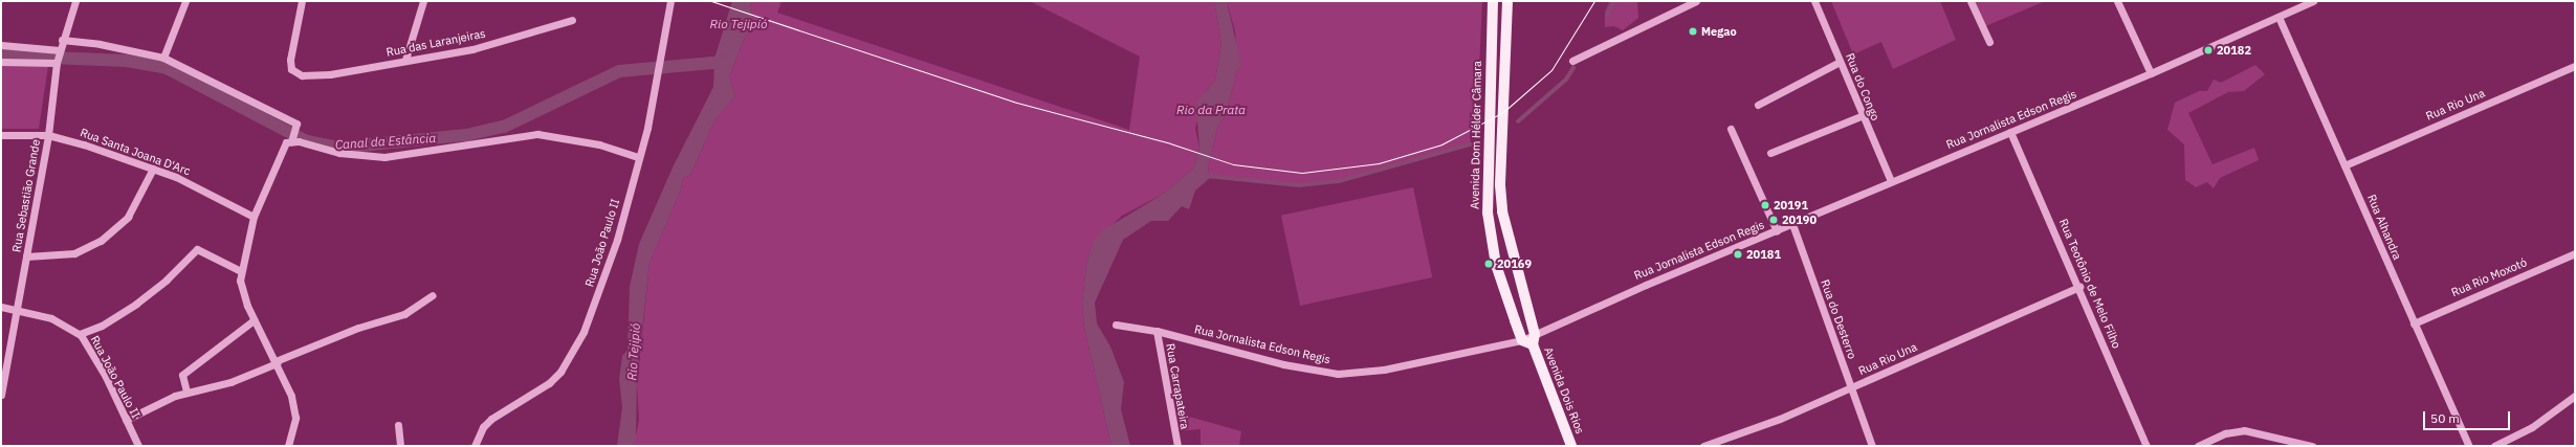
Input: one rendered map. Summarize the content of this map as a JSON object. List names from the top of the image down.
{
  "streets": {
    "main road": ["Avenida Dom Hélder Câmara", "Avenida Dois Rios"],
    "street": [
      "Rua das Laranjeiras",
      "Rua do Congo",
      "Rua Rio Una",
      "Rua Jornalista Edson Regis",
      "Rua Santa Joana D'Arc",
      "Rua Sebastião Grande",
      "Rua Alhandra",
      "Rua João Paulo II",
      "Rua Rio Moxotó",
      "Rua Teotônio de Melo Filho",
      "Rua do Desterro",
      "Rua Carrapateira"
    ]
  },
  "crossings": [
    ["Rua do Congo", "Rua Jornalista Edson Regis"],
    ["Rua Rio Una", "Rua Alhandra"],
    ["Rua Rio Una", "Rua Teotônio de Melo Filho"],
    ["Rua Rio Una", "Rua do Desterro"],
    ["Rua Jornalista Edson Regis", "Avenida Dom Hélder Câmara"],
    ["Rua Jornalista Edson Regis", "Rua Alhandra"],
    ["Rua Jornalista Edson Regis", "Rua Teotônio de Melo Filho"],
    ["Rua Jornalista Edson Regis", "Rua do Desterro"],
    ["Rua Jornalista Edson Regis", "Rua Carrapateira"],
    ["Rua Jornalista Edson Regis", "Avenida Dois Rios"],
    ["Avenida Dom Hélder Câmara", "Avenida Dois Rios"],
    ["Rua Santa Joana D'Arc", "Rua Sebastião Grande"],
    ["Rua Sebastião Grande", "Rua João Paulo II"],
    ["Rua Alhandra", "Rua Rio Moxotó"]
  ],
  "water": ["Rio Tejipió", "Rio da Prata", "Canal da Estância"],
  "places": [
    "Megao",
    "20182",
    "20191",
    "20190",
    "20181",
    "20169"
  ],
  "scale_bar": "50 m"
}
